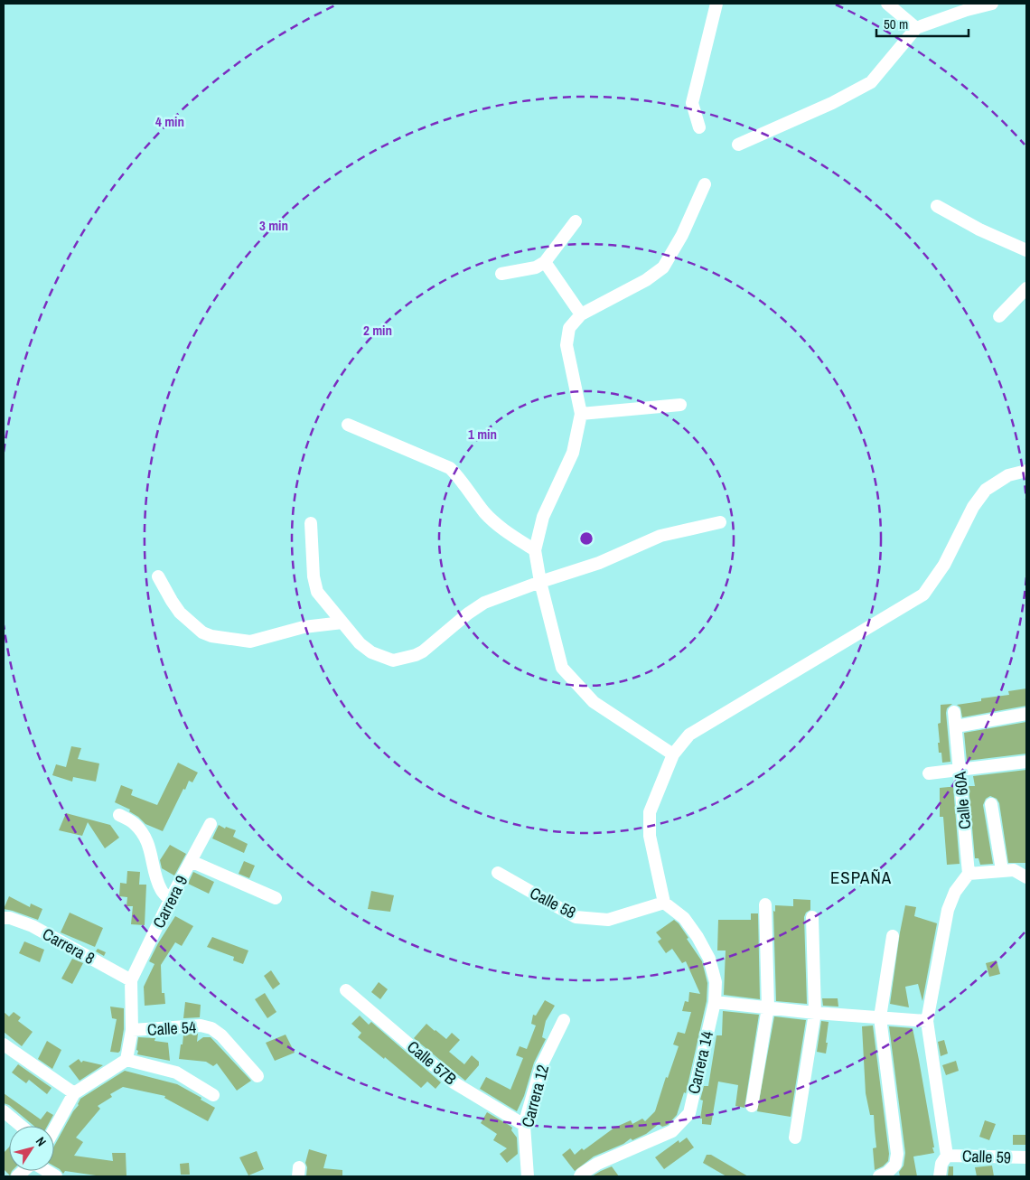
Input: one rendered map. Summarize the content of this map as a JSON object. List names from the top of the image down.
{
  "streets": {
    "street": [
      "Calle 60A",
      "Carrera 9",
      "Calle 58",
      "Carrera 8",
      "Calle 54",
      "Calle 57B",
      "Carrera 14",
      "Carrera 12",
      "Calle 59"
    ]
  },
  "crossings": [
    ["Carrera 9", "Carrera 8"],
    ["Calle 58", "Carrera 14"],
    ["Calle 57B", "Carrera 12"]
  ],
  "districts": ["ESPAÑA"],
  "scale_bar": "50 m",
  "north": "top right",
  "rings": [
    "4 min",
    "3 min",
    "2 min",
    "1 min"
  ]
}
